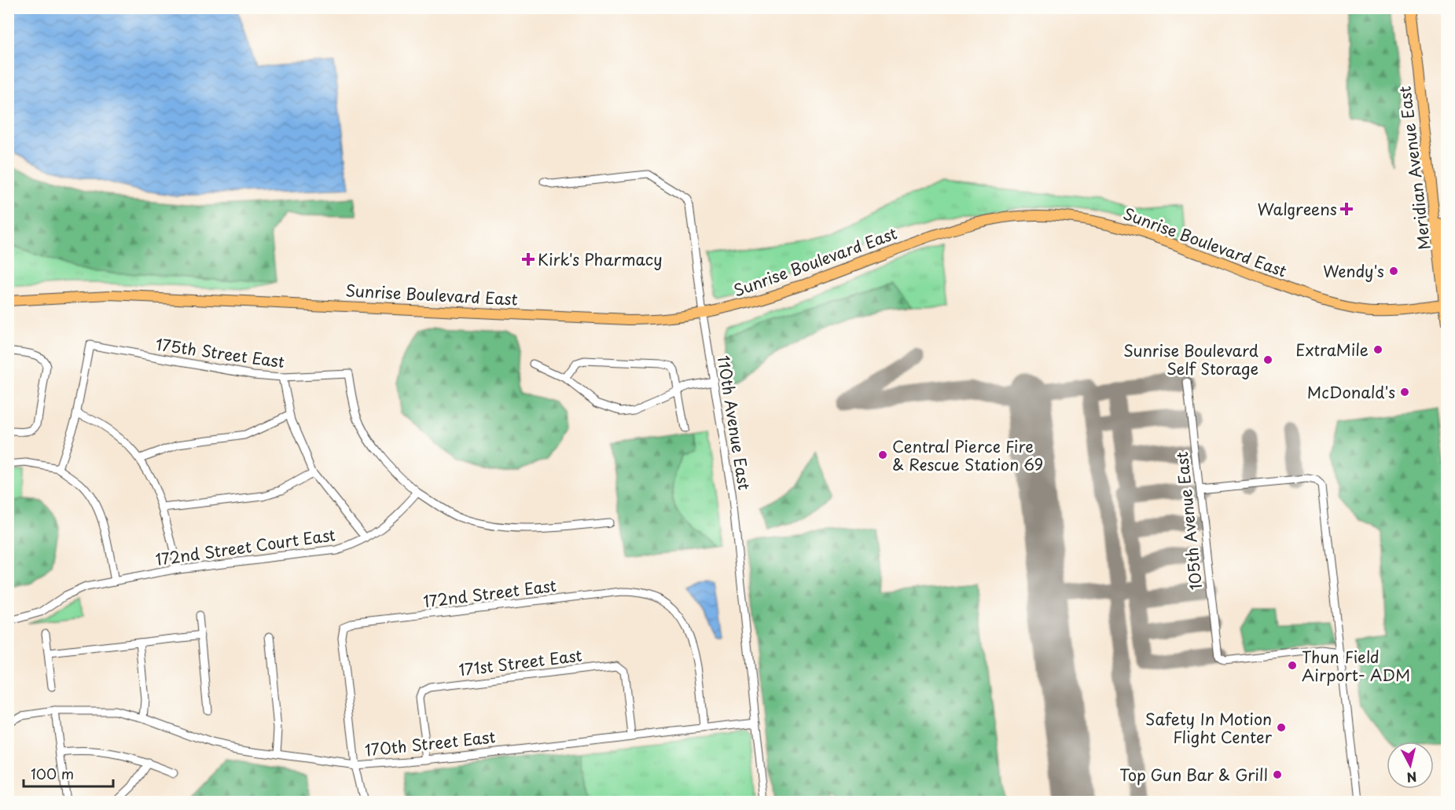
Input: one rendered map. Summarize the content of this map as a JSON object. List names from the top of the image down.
{
  "streets": {
    "main road": ["Meridian Avenue East", "Sunrise Boulevard East"],
    "street": [
      "175th Street East",
      "110th Avenue East",
      "105th Avenue East",
      "172nd Street Court East",
      "172nd Street East",
      "171st Street East",
      "170th Street East"
    ]
  },
  "crossings": [
    ["Meridian Avenue East", "Sunrise Boulevard East"],
    ["Sunrise Boulevard East", "110th Avenue East"],
    ["175th Street East", "172nd Street Court East"],
    ["110th Avenue East", "170th Street East"],
    ["172nd Street East", "170th Street East"],
    ["171st Street East", "170th Street East"]
  ],
  "places": {
    "health": ["Walgreens", "Kirk's Pharmacy"],
    "other": [
      "Wendy's",
      "ExtraMile",
      "Sunrise Boulevard Self Storage",
      "McDonald's",
      "Central Pierce Fire & Rescue Station 69",
      "Thun Field Airport- ADM",
      "Safety In Motion Flight Center",
      "Top Gun Bar & Grill"
    ]
  },
  "scale_bar": "100 m",
  "north": "bottom"
}
